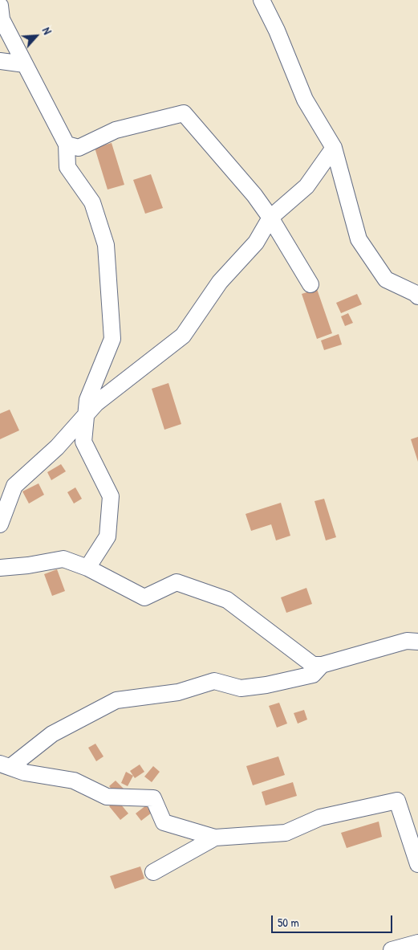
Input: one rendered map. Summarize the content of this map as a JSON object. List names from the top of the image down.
{
  "scale_bar": "50 m",
  "north": "top right"
}
